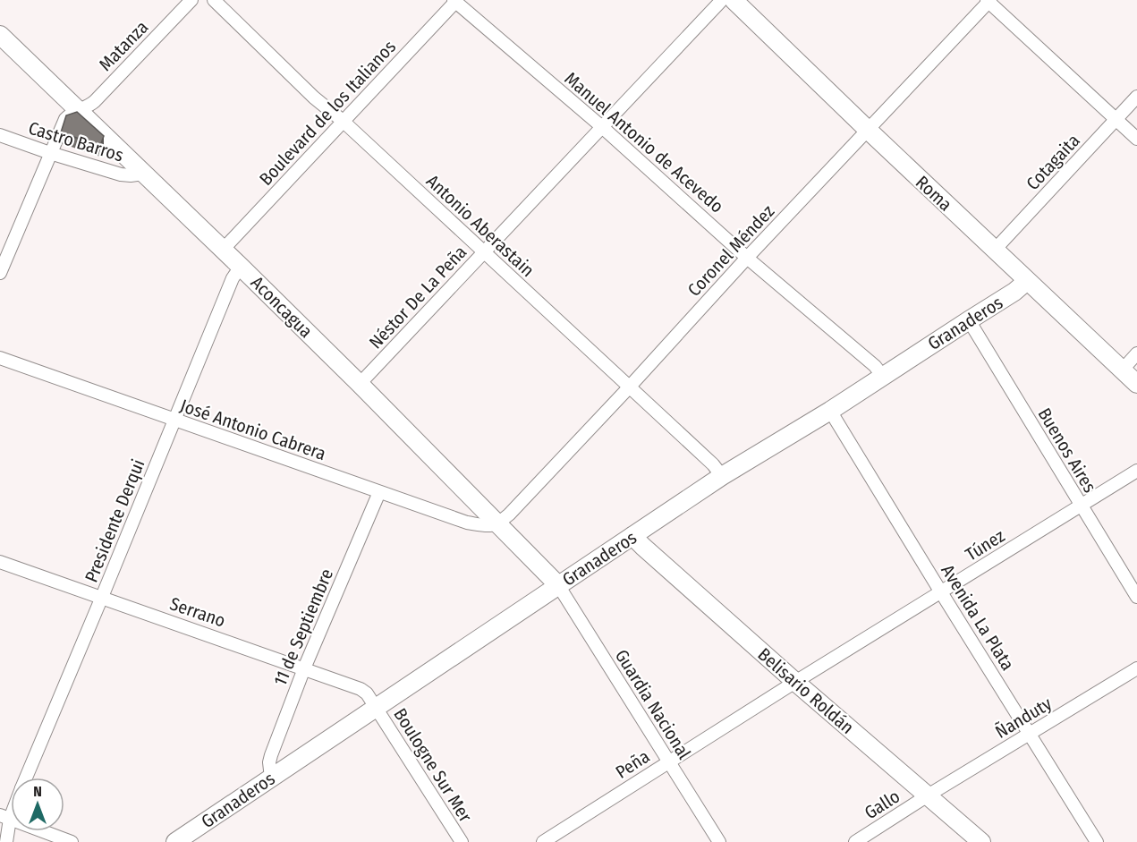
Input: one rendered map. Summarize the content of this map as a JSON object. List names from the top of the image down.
{
  "streets": {
    "street": [
      "Matanza",
      "Boulevard de los Italianos",
      "Castro Barros",
      "Manuel Antonio de Acevedo",
      "Cotagaita",
      "Roma",
      "Antonio Aberastain",
      "Coronel Méndez",
      "Néstor De La Peña",
      "Aconcagua",
      "Granaderos",
      "José Antonio Cabrera",
      "Buenos Aires",
      "Presidente Derqui",
      "Túnez",
      "Serrano",
      "Avenida La Plata",
      "11 de Septiembre",
      "Belisario Roldán",
      "Guardia Nacional",
      "Ñanduty",
      "Peña",
      "Boulogne Sur Mer",
      "Gallo"
    ]
  },
  "crossings": [
    ["Matanza", "Castro Barros"],
    ["Matanza", "Aconcagua"],
    ["Boulevard de los Italianos", "Manuel Antonio de Acevedo"],
    ["Boulevard de los Italianos", "Antonio Aberastain"],
    ["Boulevard de los Italianos", "Aconcagua"],
    ["Castro Barros", "Aconcagua"],
    ["Manuel Antonio de Acevedo", "Coronel Méndez"],
    ["Manuel Antonio de Acevedo", "Néstor De La Peña"],
    ["Manuel Antonio de Acevedo", "Granaderos"],
    ["Cotagaita", "Roma"],
    ["Roma", "Coronel Méndez"],
    ["Roma", "Granaderos"],
    ["Antonio Aberastain", "Coronel Méndez"],
    ["Antonio Aberastain", "Néstor De La Peña"],
    ["Antonio Aberastain", "Granaderos"],
    ["Coronel Méndez", "Aconcagua"],
    ["Coronel Méndez", "José Antonio Cabrera"],
    ["Néstor De La Peña", "Aconcagua"],
    ["Aconcagua", "Granaderos"],
    ["Aconcagua", "José Antonio Cabrera"],
    ["Aconcagua", "Presidente Derqui"],
    ["Aconcagua", "Guardia Nacional"],
    ["Granaderos", "Buenos Aires"],
    ["Granaderos", "Serrano"],
    ["Granaderos", "Avenida La Plata"],
    ["Granaderos", "11 de Septiembre"],
    ["Granaderos", "Belisario Roldán"],
    ["Granaderos", "Guardia Nacional"],
    ["Granaderos", "Boulogne Sur Mer"],
    ["José Antonio Cabrera", "Presidente Derqui"],
    ["José Antonio Cabrera", "11 de Septiembre"],
    ["Buenos Aires", "Túnez"],
    ["Presidente Derqui", "Serrano"],
    ["Túnez", "Avenida La Plata"],
    ["Túnez", "Belisario Roldán"],
    ["Túnez", "Peña"],
    ["Serrano", "11 de Septiembre"],
    ["Serrano", "Boulogne Sur Mer"],
    ["Avenida La Plata", "Ñanduty"],
    ["Belisario Roldán", "Ñanduty"],
    ["Belisario Roldán", "Peña"],
    ["Belisario Roldán", "Gallo"],
    ["Guardia Nacional", "Peña"],
    ["Ñanduty", "Gallo"]
  ],
  "north": "top"
}
